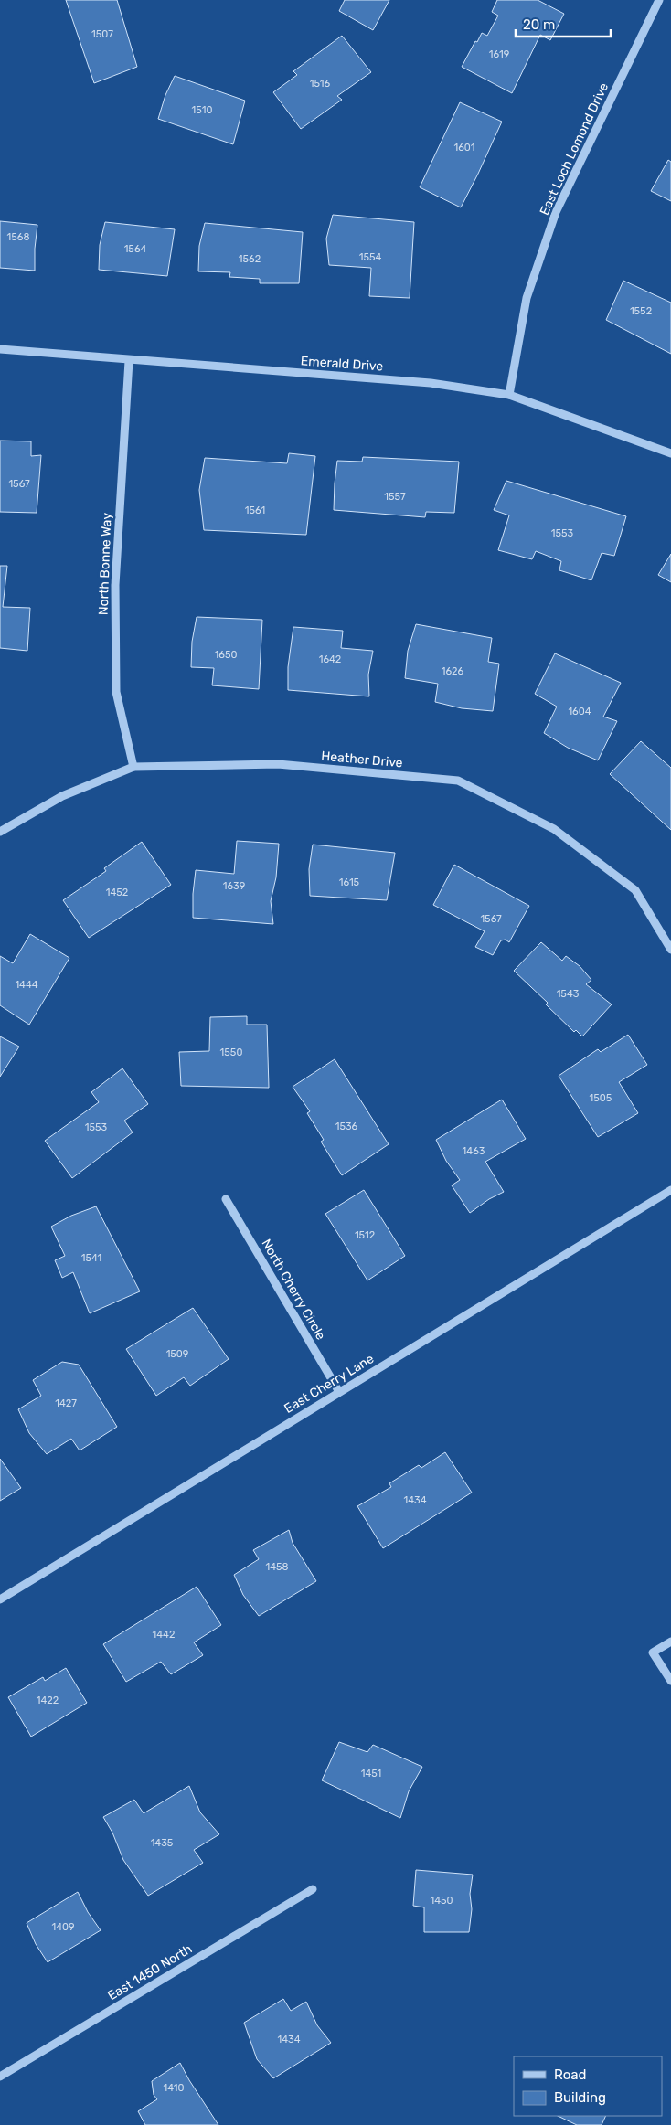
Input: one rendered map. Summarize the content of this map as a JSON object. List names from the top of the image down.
{
  "streets": {
    "street": [
      "East Loch Lomond Drive",
      "Emerald Drive",
      "North Bonne Way",
      "Heather Drive",
      "North Cherry Circle",
      "East Cherry Lane",
      "East 1450 North"
    ]
  },
  "crossings": [
    ["East Loch Lomond Drive", "Emerald Drive"],
    ["Emerald Drive", "North Bonne Way"],
    ["North Bonne Way", "Heather Drive"],
    ["North Cherry Circle", "East Cherry Lane"]
  ],
  "house_numbers": [
    "1507",
    "1619",
    "1516",
    "1510",
    "1601",
    "1568",
    "1564",
    "1554",
    "1562",
    "1552",
    "1567",
    "1557",
    "1561",
    "1553",
    "1650",
    "1642",
    "1626",
    "1604",
    "1615",
    "1639",
    "1452",
    "1567",
    "1444",
    "1543",
    "1550",
    "1505",
    "1536",
    "1553",
    "1463",
    "1512",
    "1541",
    "1509",
    "1427",
    "1434",
    "1458",
    "1442",
    "1422",
    "1451",
    "1435",
    "1450",
    "1409",
    "1434",
    "1410"
  ],
  "legend": ["Road", "Building"],
  "scale_bar": "20 m"
}
